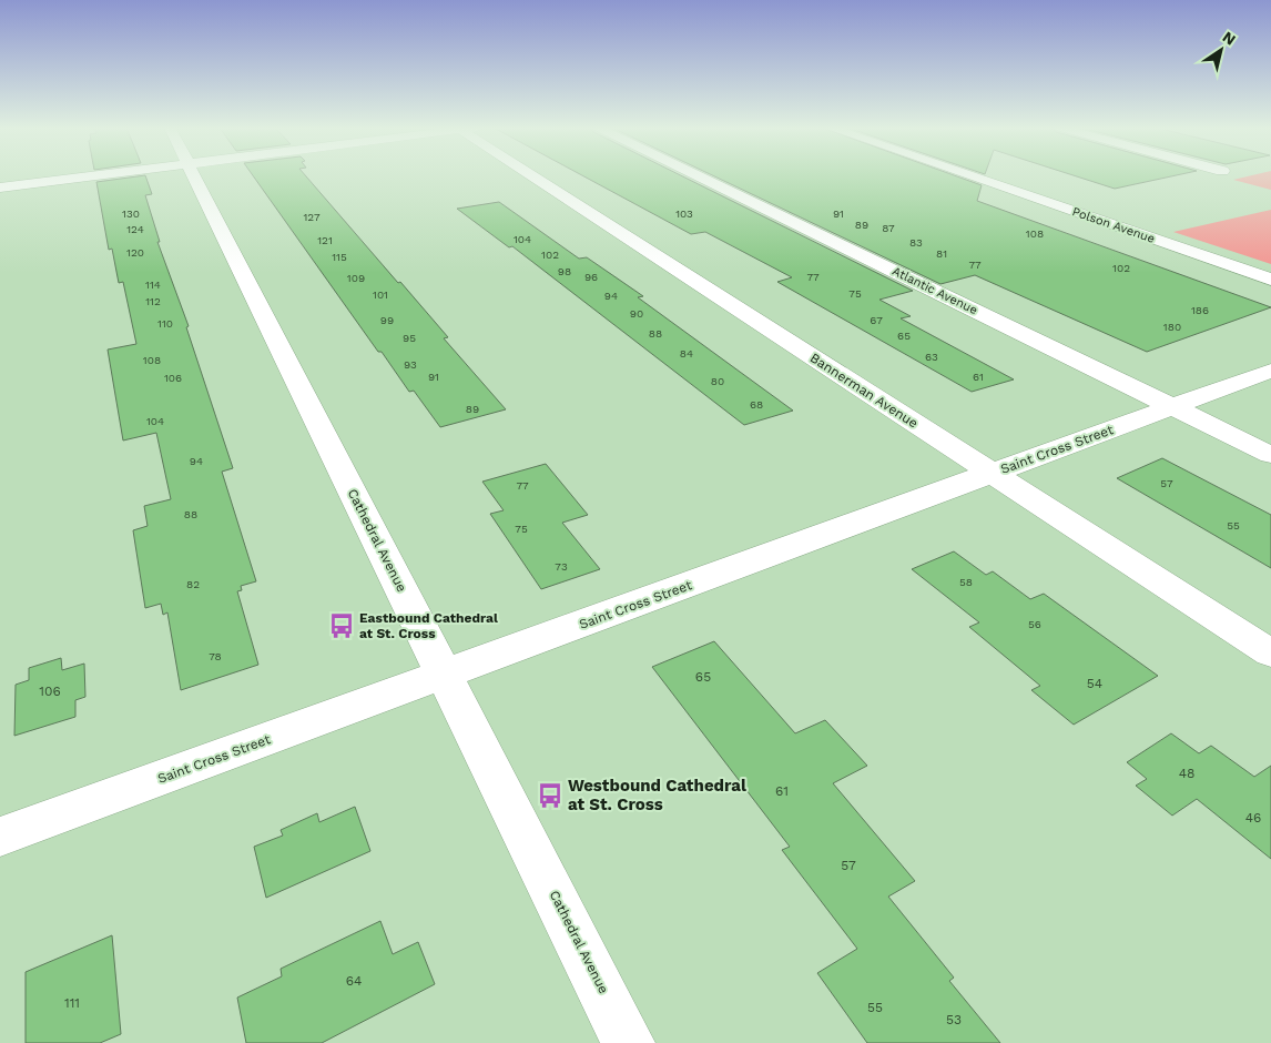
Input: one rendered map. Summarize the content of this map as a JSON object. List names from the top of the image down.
{
  "streets": {
    "street": [
      "Polson Avenue",
      "Atlantic Avenue",
      "Bannerman Avenue",
      "Saint Cross Street",
      "Cathedral Avenue"
    ]
  },
  "crossings": [
    ["Atlantic Avenue", "Saint Cross Street"],
    ["Bannerman Avenue", "Saint Cross Street"],
    ["Saint Cross Street", "Cathedral Avenue"]
  ],
  "places": {
    "bus stop": ["Eastbound Cathedral at St. Cross", "Westbound Cathedral at St. Cross"]
  },
  "house_numbers": [
    "130",
    "103",
    "91",
    "127",
    "89",
    "87",
    "124",
    "108",
    "104",
    "121",
    "83",
    "120",
    "81",
    "102",
    "115",
    "77",
    "102",
    "98",
    "96",
    "77",
    "109",
    "114",
    "75",
    "101",
    "94",
    "112",
    "186",
    "90",
    "99",
    "67",
    "110",
    "180",
    "88",
    "65",
    "95",
    "84",
    "63",
    "108",
    "93",
    "91",
    "61",
    "106",
    "80",
    "68",
    "89",
    "104",
    "94",
    "57",
    "77",
    "88",
    "55",
    "75",
    "73",
    "58",
    "82",
    "56",
    "78",
    "65",
    "54",
    "106",
    "48",
    "61",
    "46",
    "57",
    "64",
    "111",
    "55",
    "53"
  ],
  "north": "top right"
}
